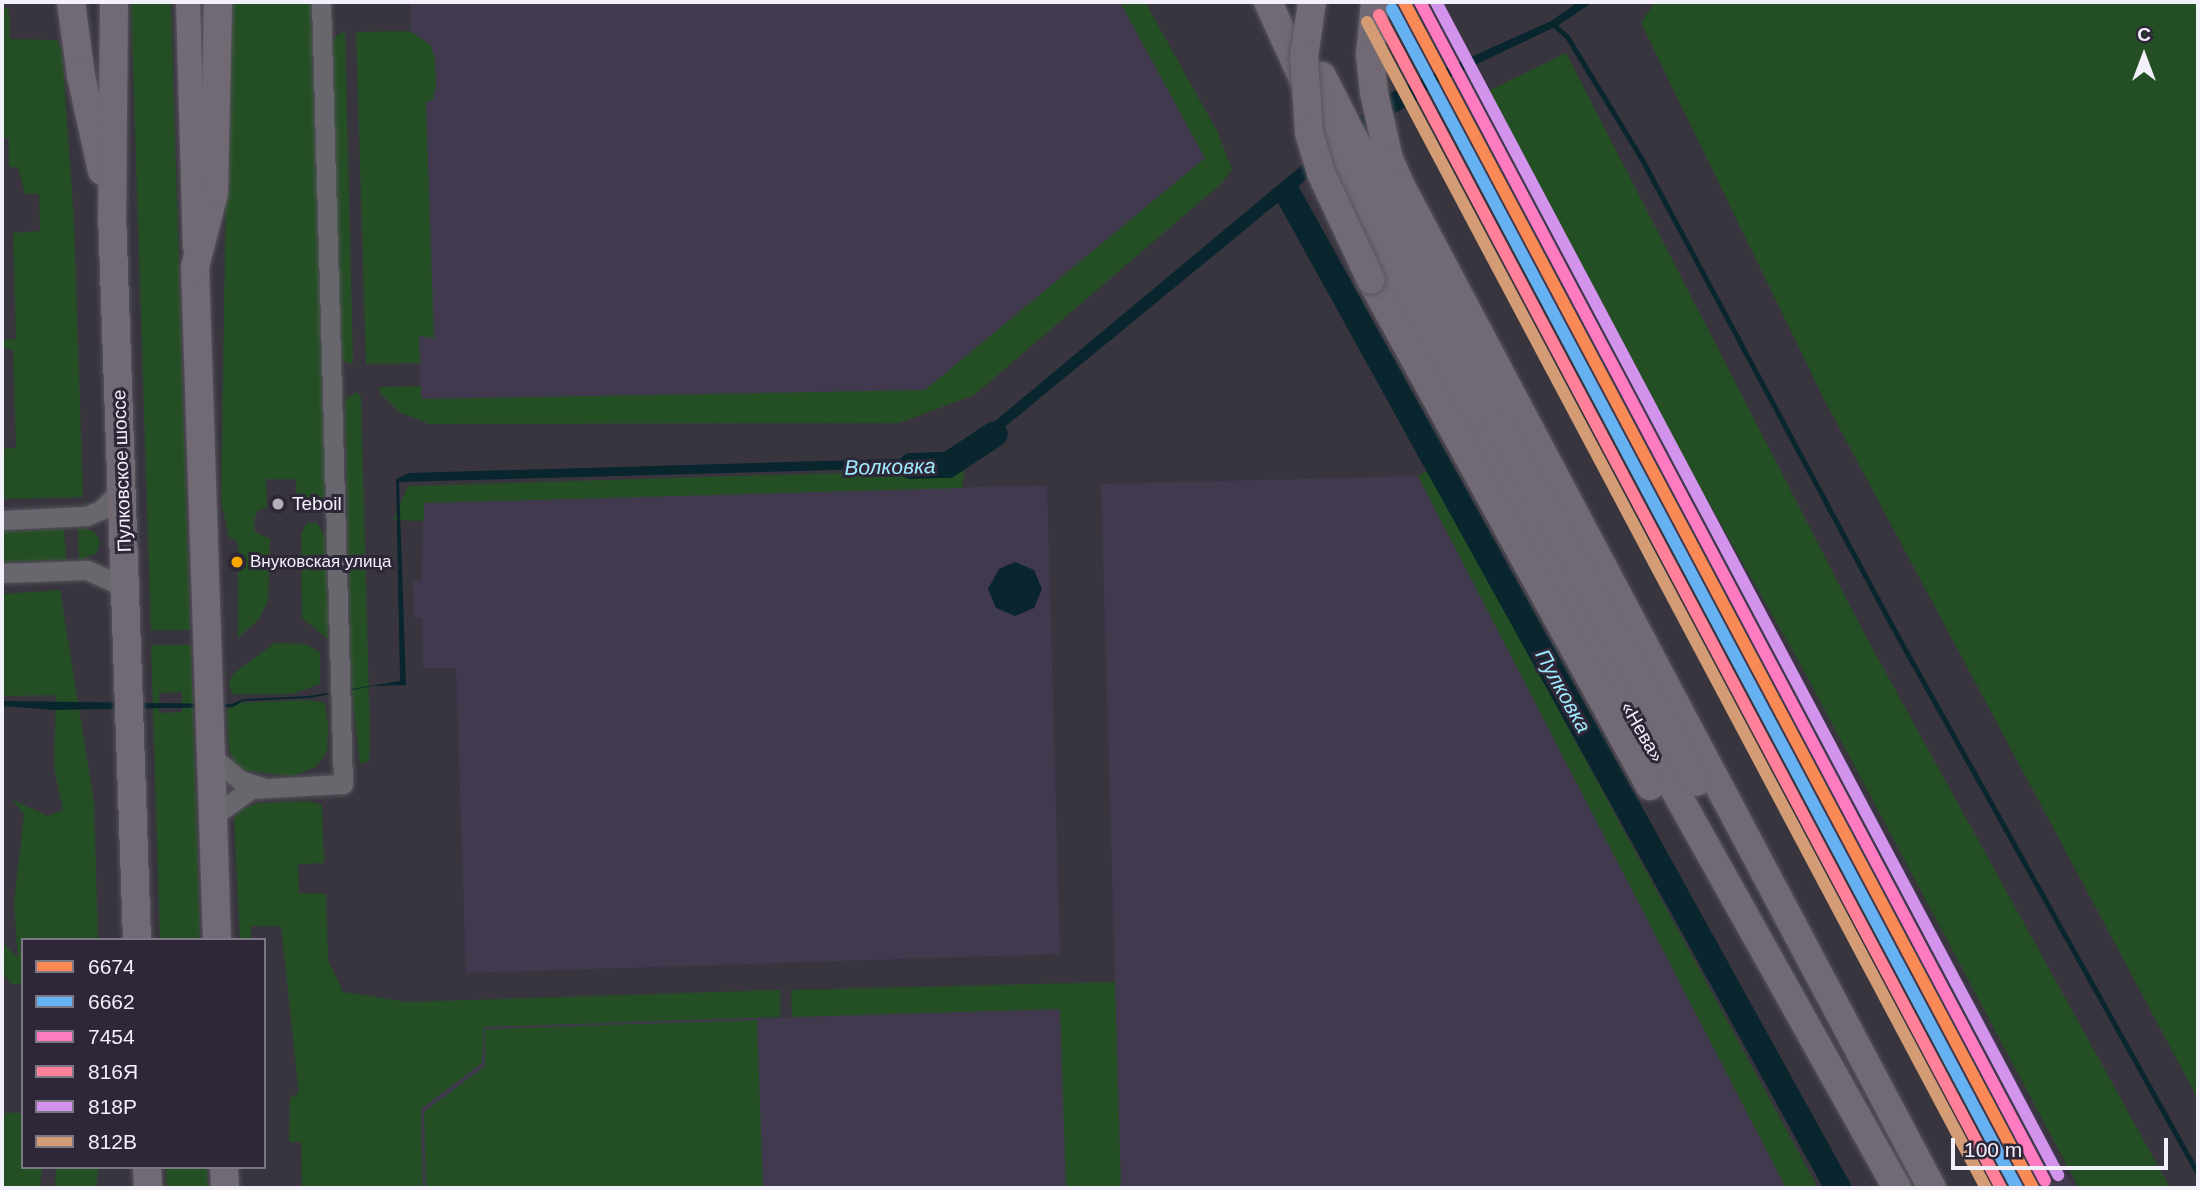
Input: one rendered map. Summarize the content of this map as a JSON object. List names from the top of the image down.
{
  "streets": {
    "highway": ["Пулковское шоссе", "«Нева»"]
  },
  "water": ["Волковка", "Пулковка"],
  "places": ["Teboil", "Внуковская улица"],
  "lines": [
    "transit line 6674",
    "transit line 7454",
    "transit line 818Р",
    "transit line 6662",
    "transit line 816Я",
    "transit line 812В"
  ],
  "legend": [
    "6674",
    "6662",
    "7454",
    "816Я",
    "818Р",
    "812В"
  ],
  "scale_bar": "100 m",
  "north": "top"
}
